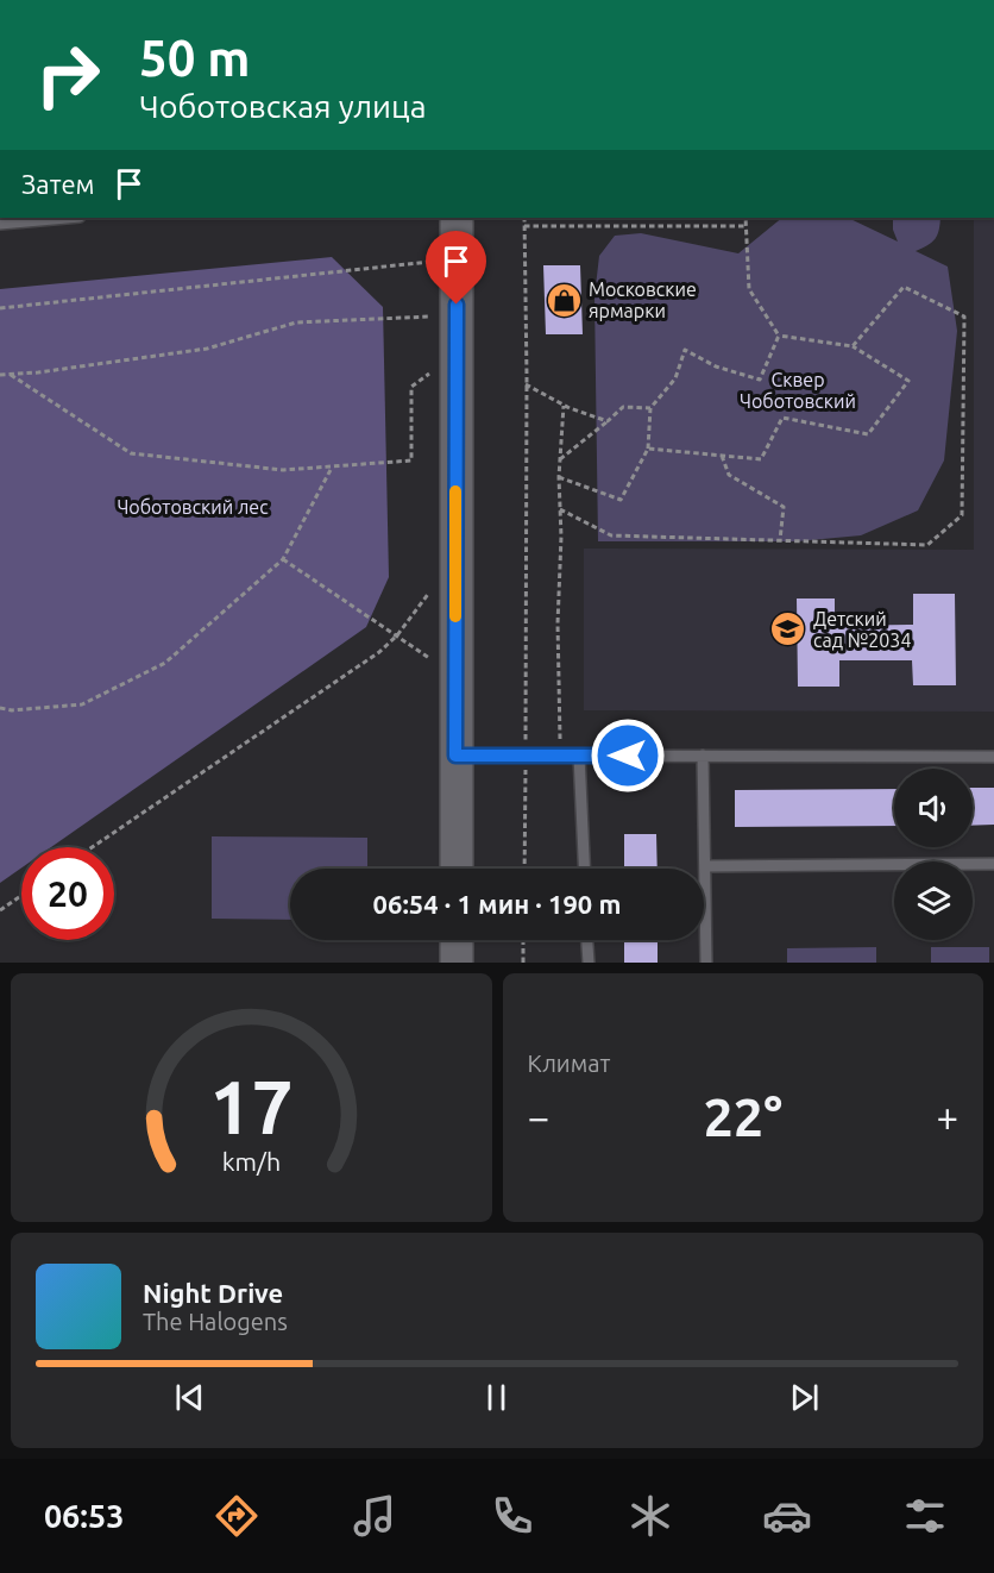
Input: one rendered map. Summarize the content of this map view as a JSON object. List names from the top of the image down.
{
  "parks": ["Сквер Чоботовский", "Чоботовский лес"],
  "places": {
    "shop": ["Московские ярмарки"],
    "school or university": ["Детский сад №2034"]
  },
  "page": {
    "turn": ["50 m", "Чоботовская улица"],
    "then": "Затем",
    "limit": "20",
    "trip": "06:54 · 1 мин · 190 m",
    "tile": "Климат",
    "heat": ["−", "22°", "+"],
    "song": ["Night Drive", "The Halogens"],
    "tabs": "06:53",
    "gauge": ["17", "km/h"]
  }
}
